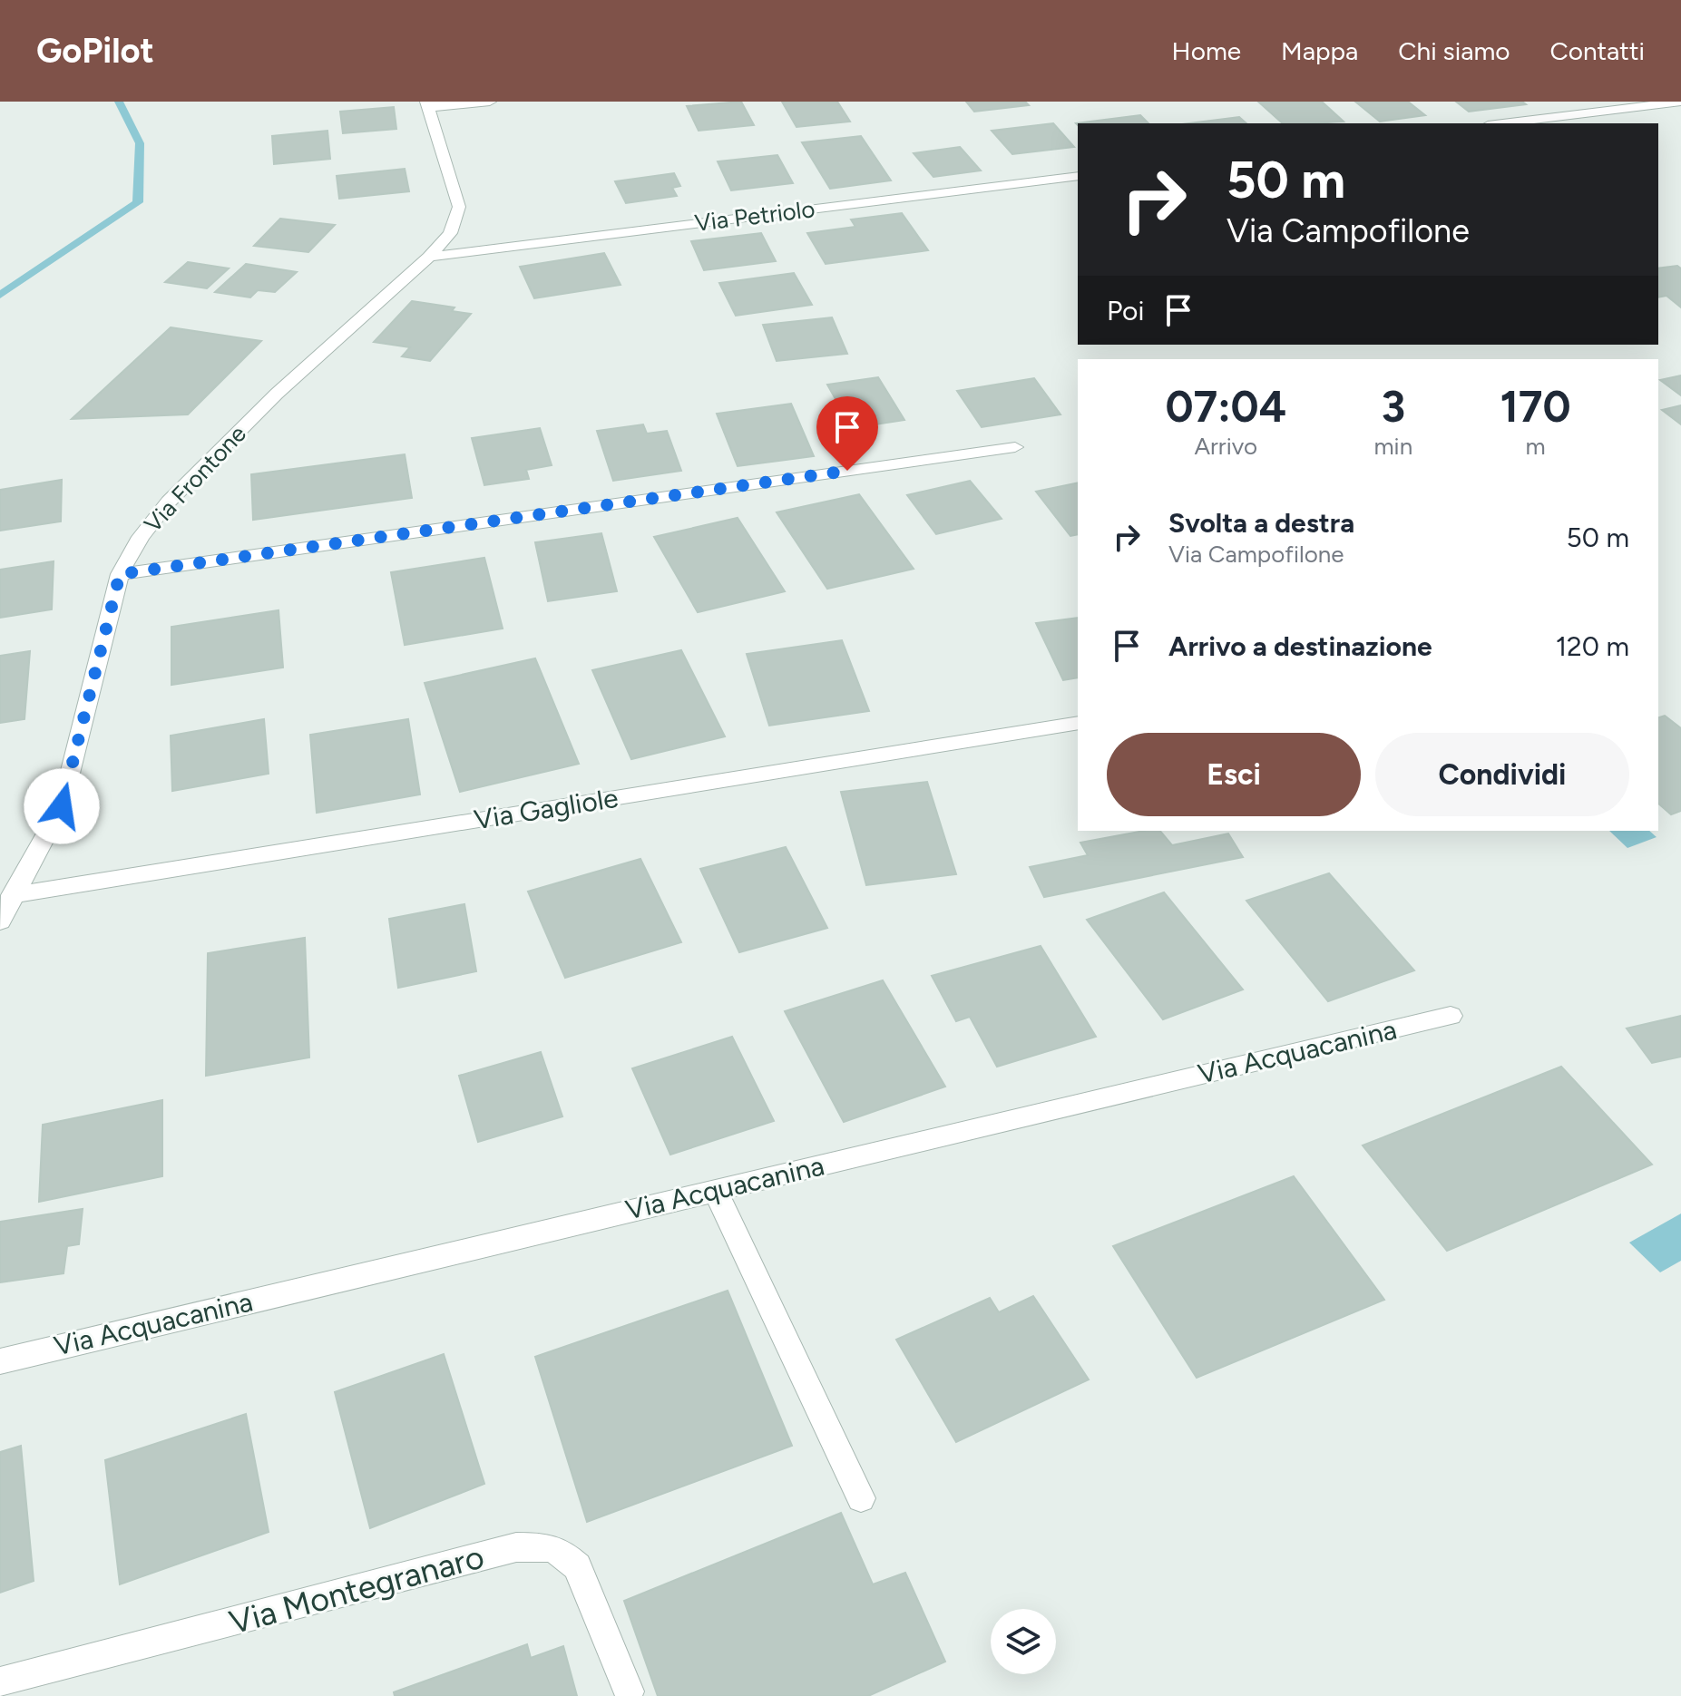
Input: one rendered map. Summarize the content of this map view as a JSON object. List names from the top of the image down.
{
  "streets": {
    "street": [
      "Via Petriolo",
      "Via Frontone",
      "Via Gagliole",
      "Via Acquacanina",
      "Via Montegranaro"
    ]
  },
  "crossings": [
    ["Via Petriolo", "Via Frontone"],
    ["Via Frontone", "Via Gagliole"]
  ],
  "page": {
    "header": "GoPilot",
    "nav": [
      "Home",
      "Mappa",
      "Chi siamo",
      "Contatti"
    ],
    "turn": ["50 m", "Via Campofilone"],
    "then": "Poi",
    "eta": [
      "07:04",
      "Arrivo",
      "3",
      "min",
      "170",
      "m"
    ],
    "list": [
      {
        "name": "Svolta a destra",
        "note": "Via Campofilone",
        "value": "50 m"
      },
      {
        "name": "Arrivo a destinazione",
        "value": "120 m"
      }
    ],
    "buttons": ["Esci", "Condividi"]
  }
}
